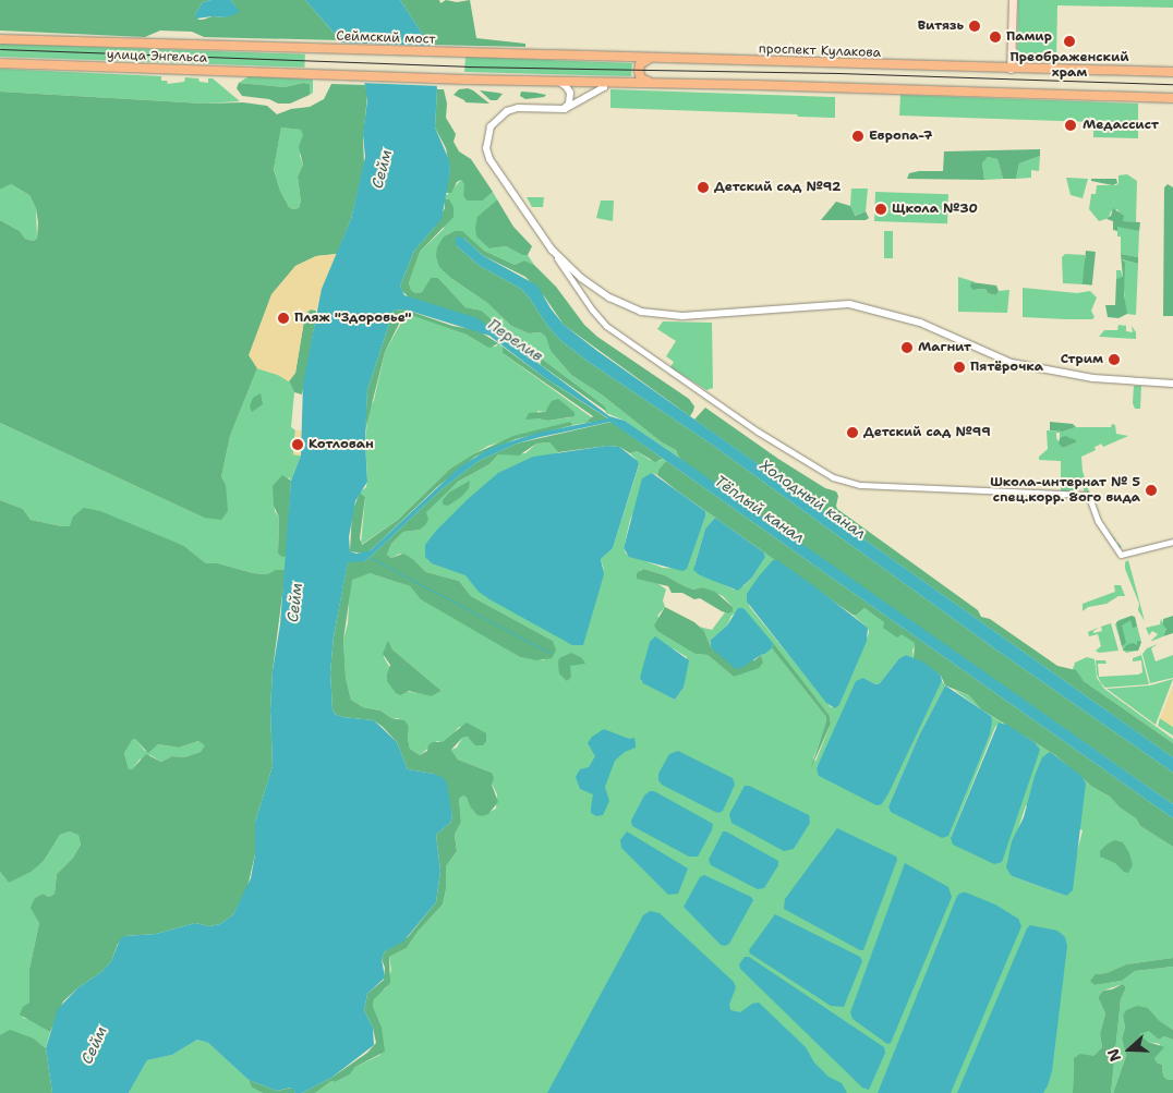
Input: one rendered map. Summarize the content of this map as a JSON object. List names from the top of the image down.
{
  "streets": {
    "main road": ["Сеймский мост", "проспект Кулакова", "улица Энгельса"]
  },
  "crossings": [
    ["Сеймский мост", "проспект Кулакова"],
    ["Сеймский мост", "улица Энгельса"]
  ],
  "water": [
    "Сейм",
    "Перелив",
    "Холодный канал",
    "Тёплый канал"
  ],
  "places": [
    "Витязь",
    "Памир",
    "Преображенский храм",
    "Медассист",
    "Европа-7",
    "Детский сад №92",
    "Щкола №30",
    "Пляж \"Здоровье\"",
    "Магнит",
    "Стрим",
    "Пятёрочка",
    "Детский сад №99",
    "Котлован",
    "Школа-интернат № 5 спец.корр. 8ого вида"
  ],
  "north": "left"
}
